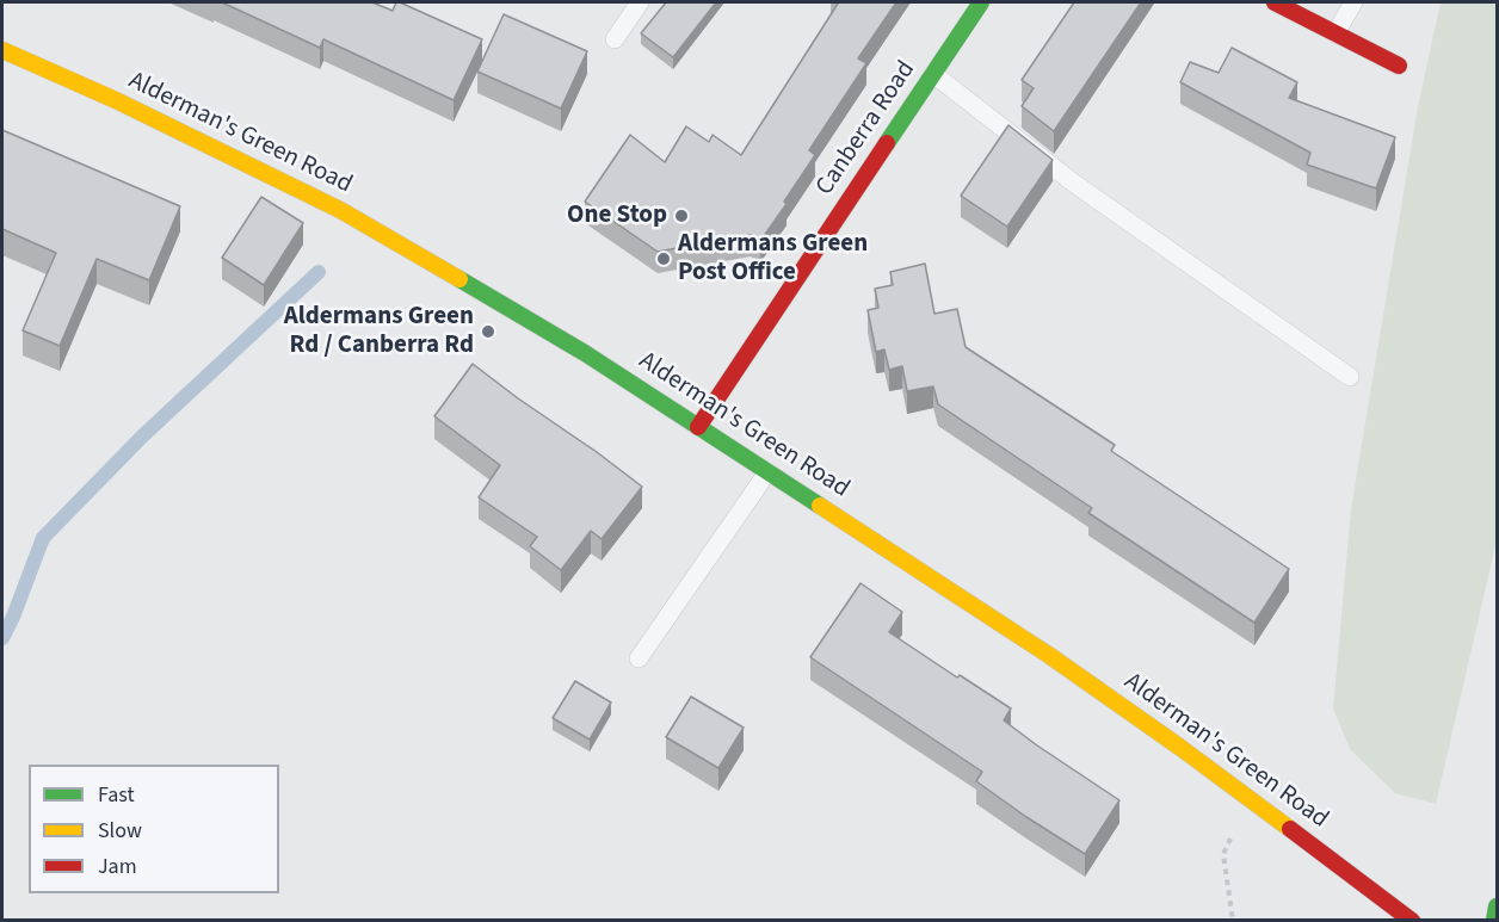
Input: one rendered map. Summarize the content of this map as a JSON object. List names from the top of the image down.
{
  "streets": {
    "main road": ["Canberra Road", "Alderman's Green Road"]
  },
  "crossings": [
    ["Canberra Road", "Alderman's Green Road"]
  ],
  "places": ["One Stop", "Aldermans Green Post Office", "Aldermans Green Rd / Canberra Rd"],
  "legend": ["Fast", "Slow", "Jam"]
}
